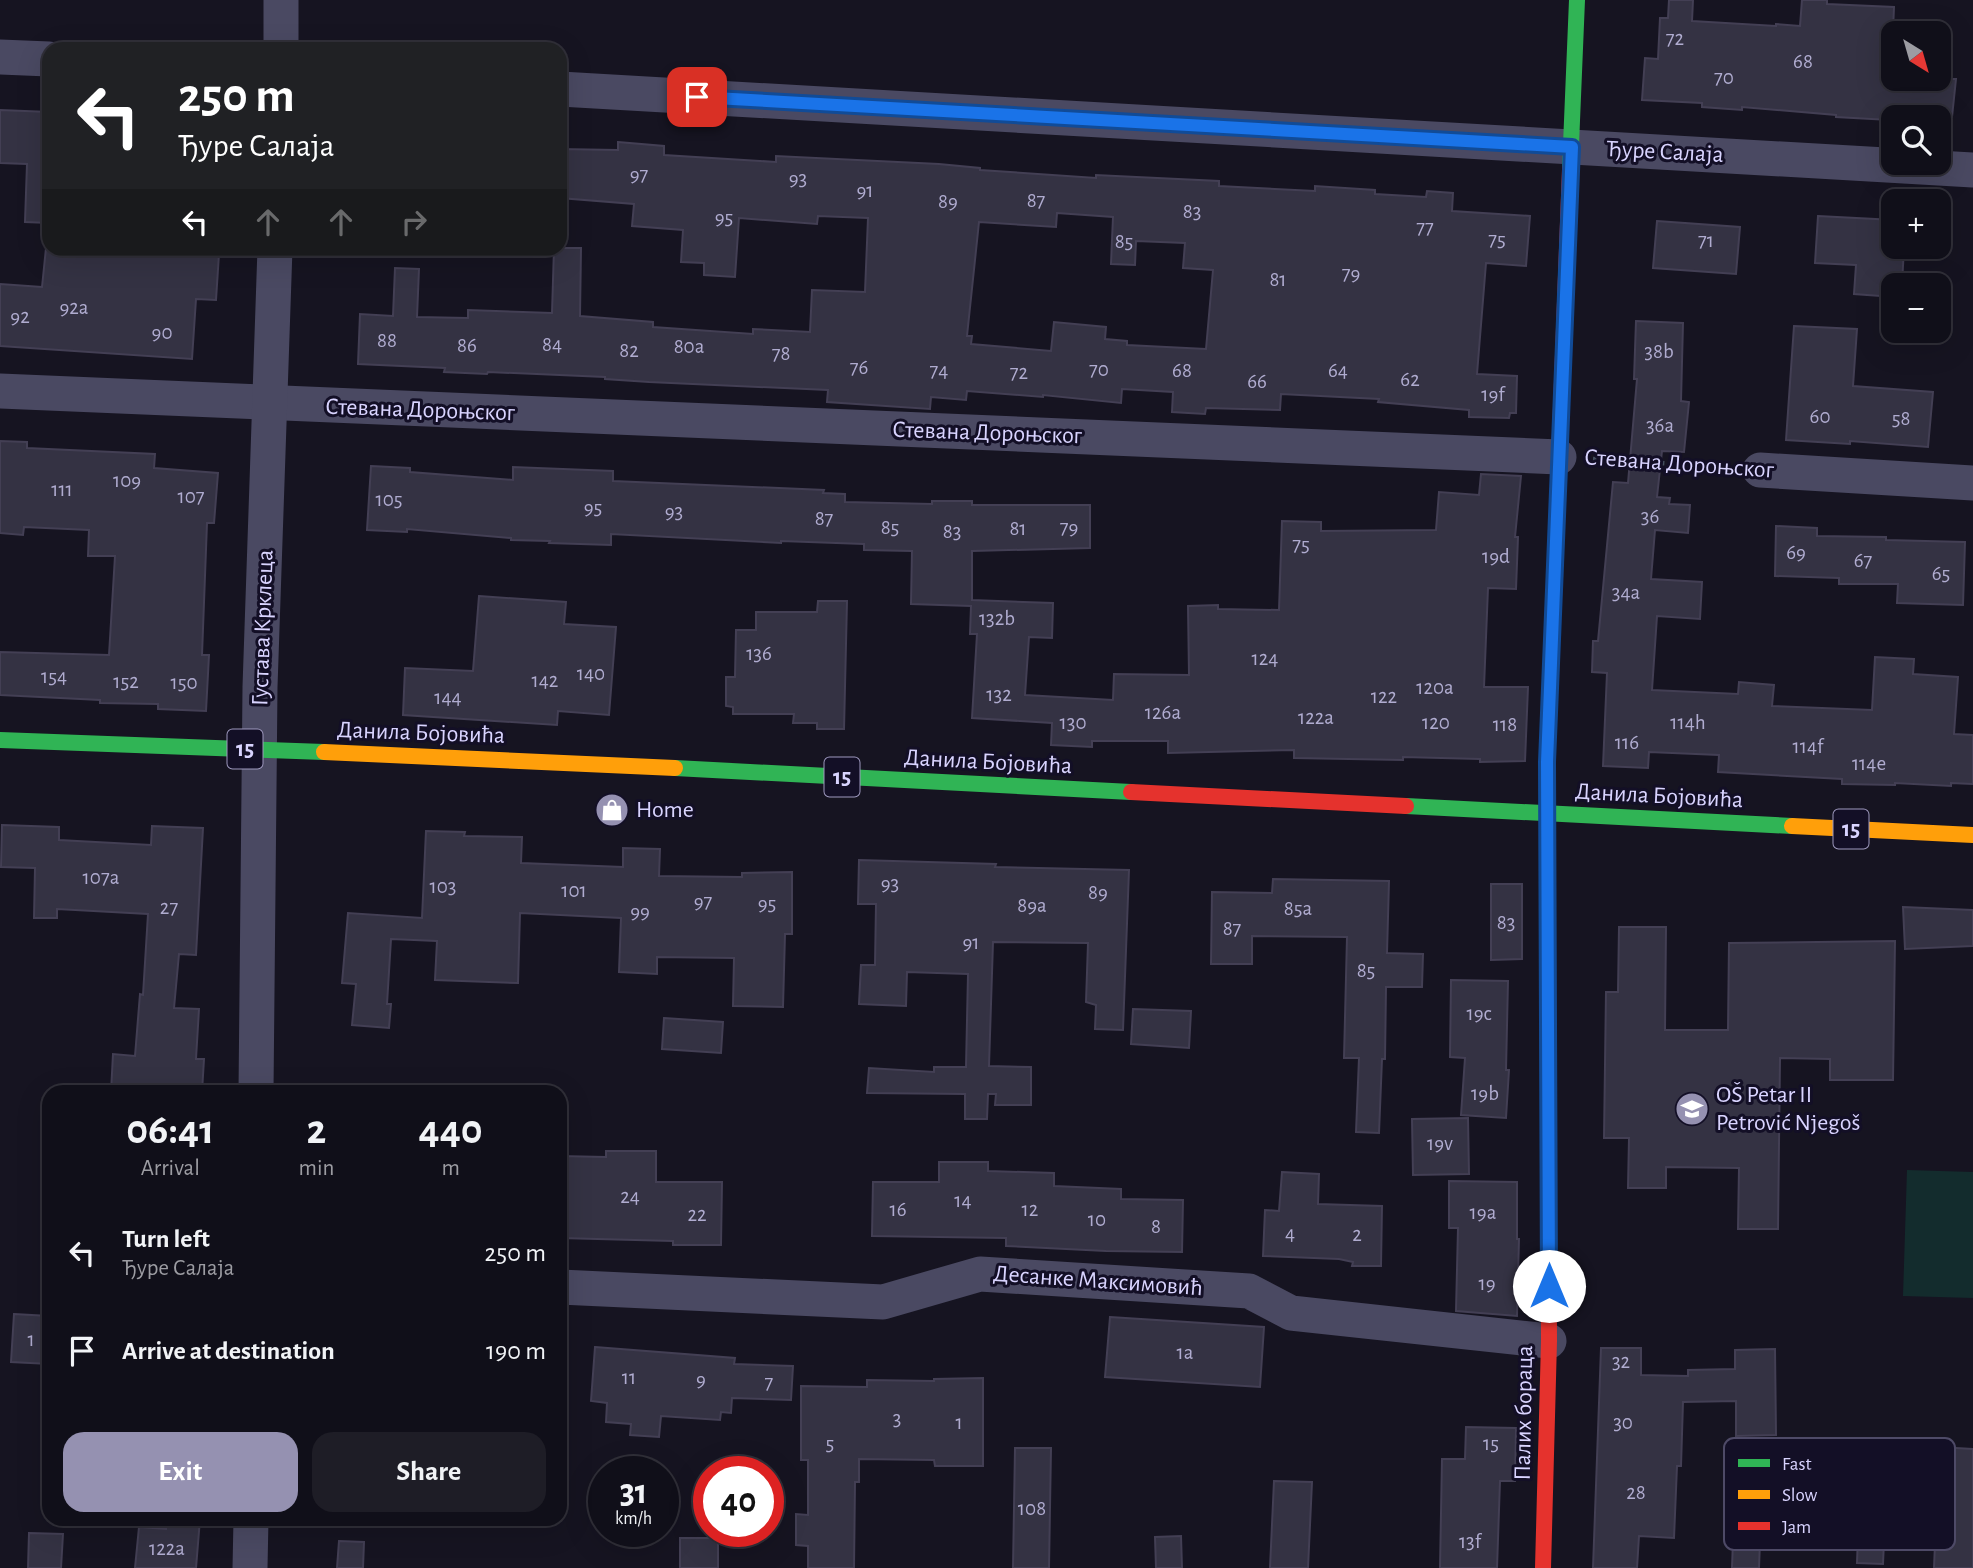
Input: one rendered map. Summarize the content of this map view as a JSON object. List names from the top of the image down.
{
  "streets": {
    "main road": ["Данила Бојовића", "15", "Палих бораца"],
    "street": [
      "Ђуре Салаја",
      "Стевана Дороњског",
      "Густава Крклеца",
      "Десанке Максимовић"
    ]
  },
  "crossings": [
    ["Ђуре Салаја", "Палих бораца"],
    ["Стевана Дороњског", "Густава Крклеца"],
    ["Стевана Дороњског", "Палих бораца"],
    ["Густава Крклеца", "Данила Бојовића"],
    ["Данила Бојовића", "Палих бораца"],
    ["Десанке Максимовић", "Палих бораца"]
  ],
  "places": {
    "shop": ["Home"],
    "school or university": ["OŠ Petar II Petrović Njegoš"]
  },
  "house_numbers": [
    "72",
    "68",
    "70",
    "97",
    "93",
    "91",
    "87",
    "89",
    "83",
    "95",
    "77",
    "75",
    "71",
    "85",
    "79",
    "81",
    "92a",
    "92",
    "90",
    "88",
    "84",
    "86",
    "80a",
    "82",
    "38b",
    "78",
    "76",
    "70",
    "74",
    "68",
    "64",
    "72",
    "62",
    "66",
    "19f",
    "60",
    "58",
    "36a",
    "109",
    "111",
    "107",
    "105",
    "95",
    "93",
    "36",
    "87",
    "85",
    "79",
    "81",
    "83",
    "75",
    "69",
    "19d",
    "67",
    "65",
    "34a",
    "132b",
    "136",
    "124",
    "140",
    "154",
    "142",
    "152",
    "150",
    "120a",
    "132",
    "122",
    "144",
    "126a",
    "122a",
    "130",
    "120",
    "114h",
    "118",
    "116",
    "114f",
    "114e",
    "107a",
    "93",
    "103",
    "101",
    "89",
    "97",
    "95",
    "89a",
    "27",
    "85a",
    "99",
    "83",
    "87",
    "91",
    "85",
    "19c",
    "19b",
    "19v",
    "24",
    "14",
    "16",
    "12",
    "19a",
    "22",
    "10",
    "8",
    "4",
    "2",
    "19",
    "1",
    "1a",
    "32",
    "11",
    "9",
    "7",
    "3",
    "1",
    "30",
    "5",
    "15",
    "28",
    "108",
    "13f",
    "122a"
  ],
  "legend": ["Fast", "Slow", "Jam"],
  "north": "bottom right",
  "page": {
    "map_buttons": ["+", "−"],
    "turn": ["250 m", "Ђуре Салаја"],
    "eta": [
      "06:41",
      "Arrival",
      "2",
      "min",
      "440",
      "m"
    ],
    "list": [
      {
        "name": "Turn left",
        "note": "Ђуре Салаја",
        "value": "250 m"
      },
      {
        "name": "Arrive at destination",
        "value": "190 m"
      }
    ],
    "buttons": ["Exit", "Share"],
    "speed": "31 km/h",
    "limit": "40"
  }
}
